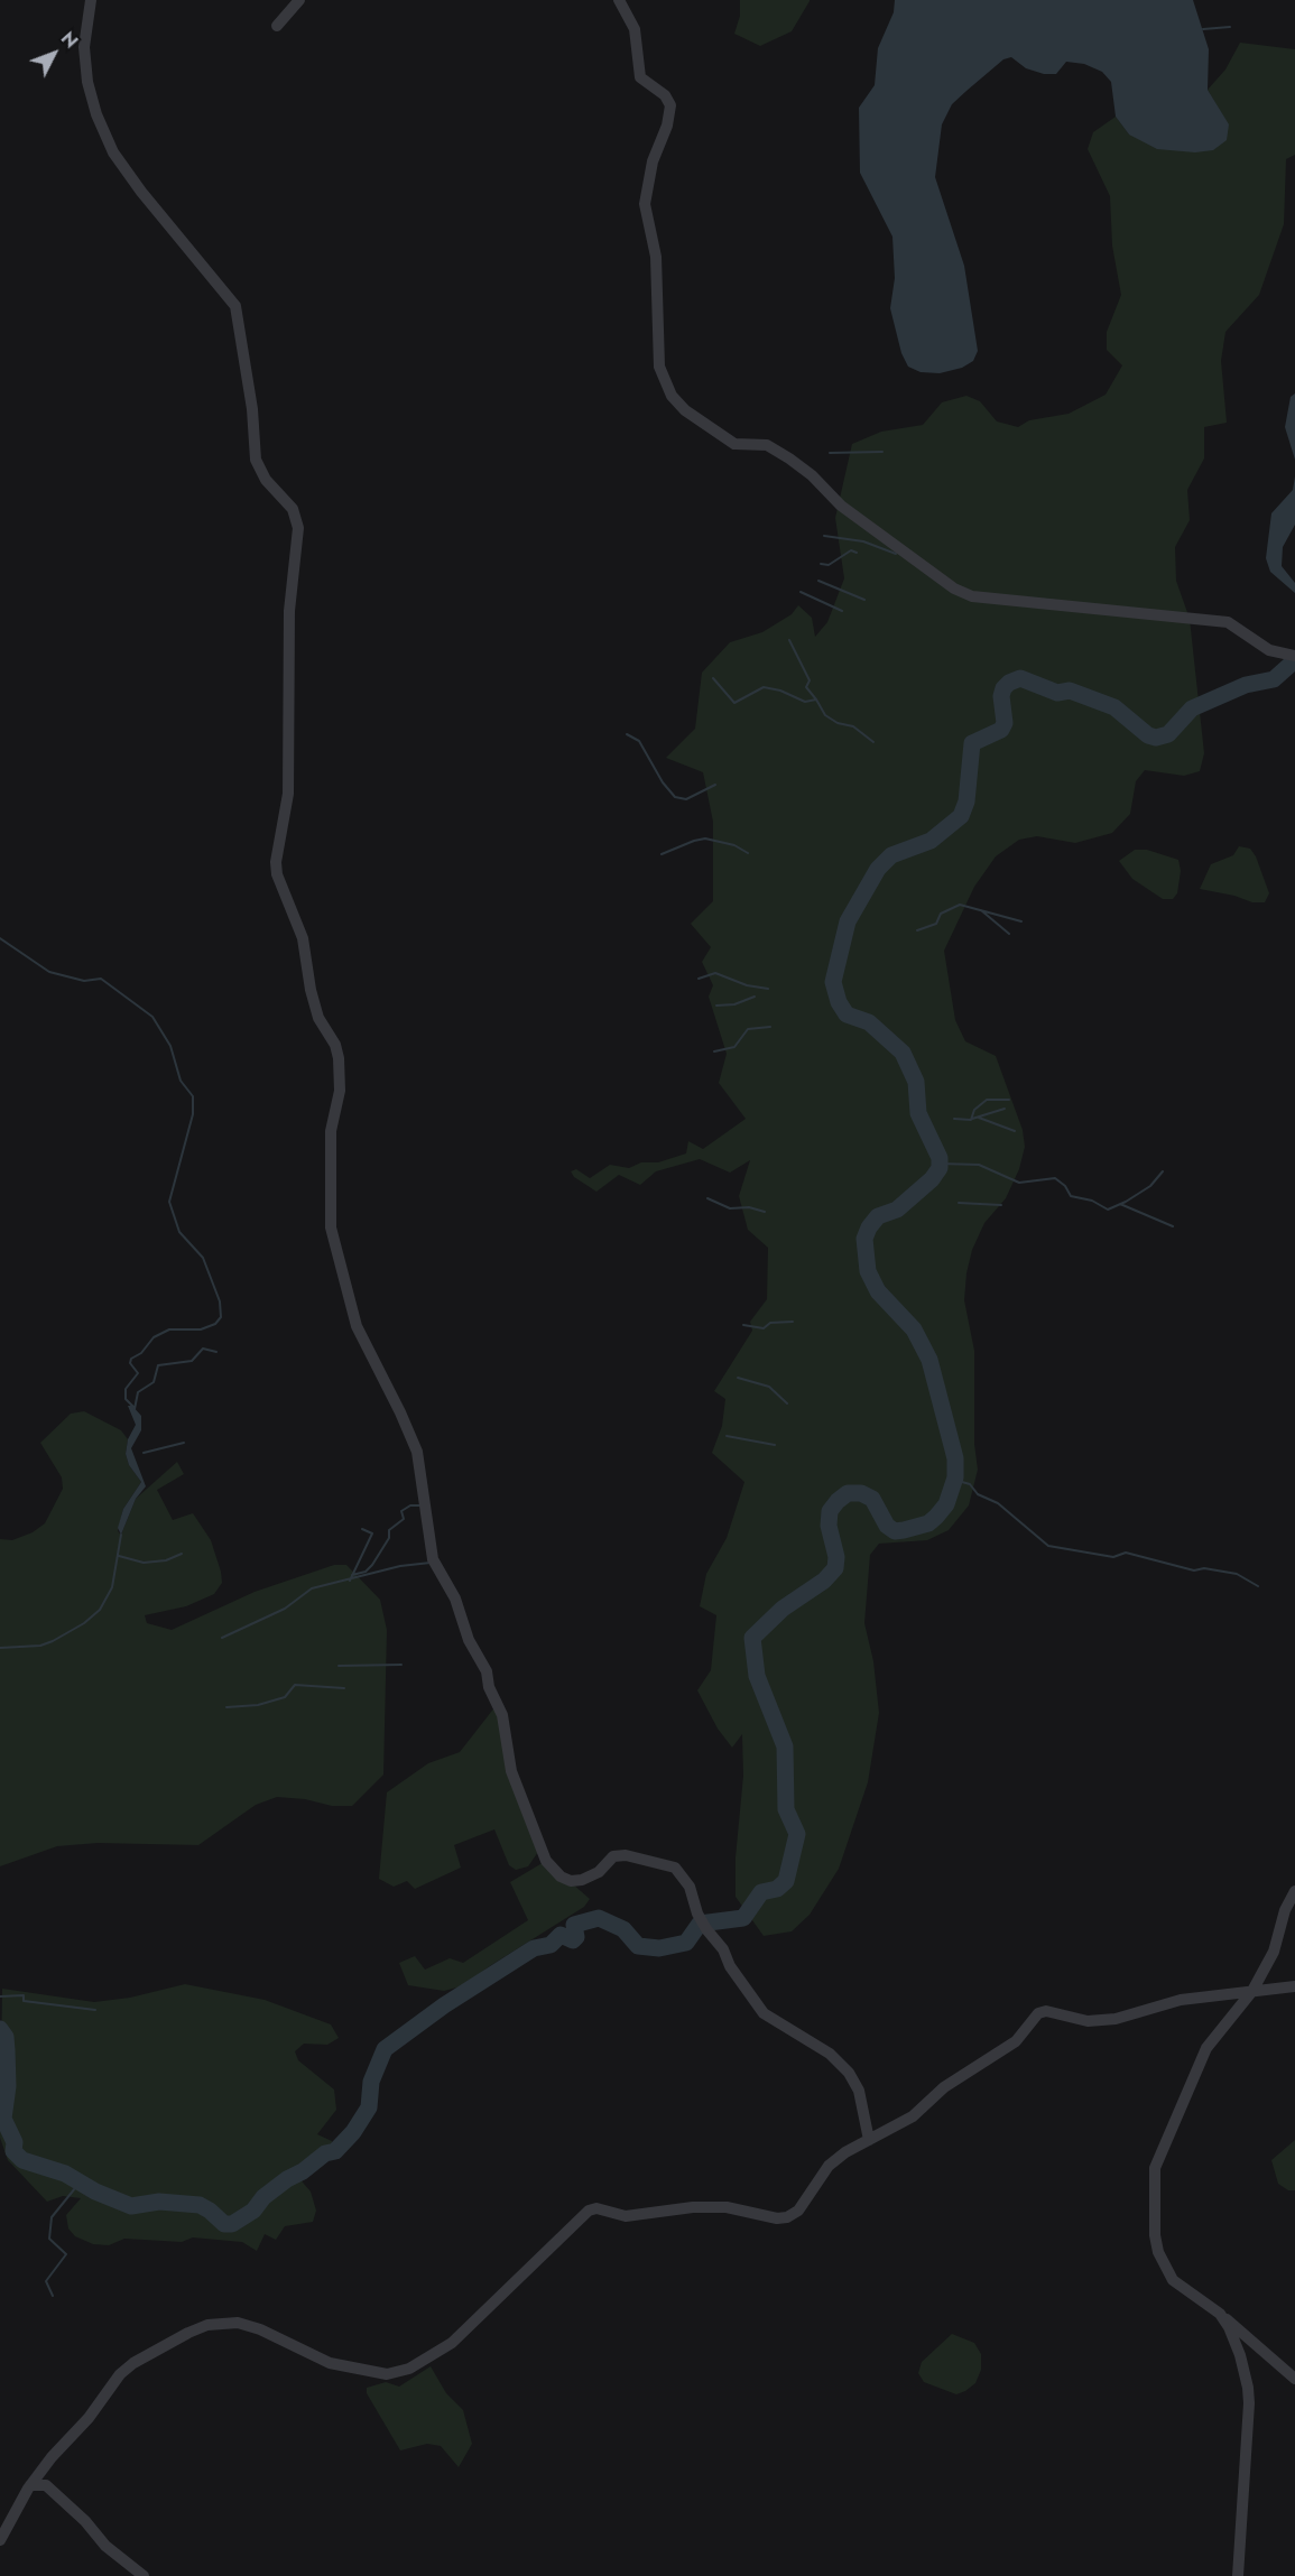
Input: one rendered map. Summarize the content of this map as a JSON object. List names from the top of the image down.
{
  "north": "top right"
}
